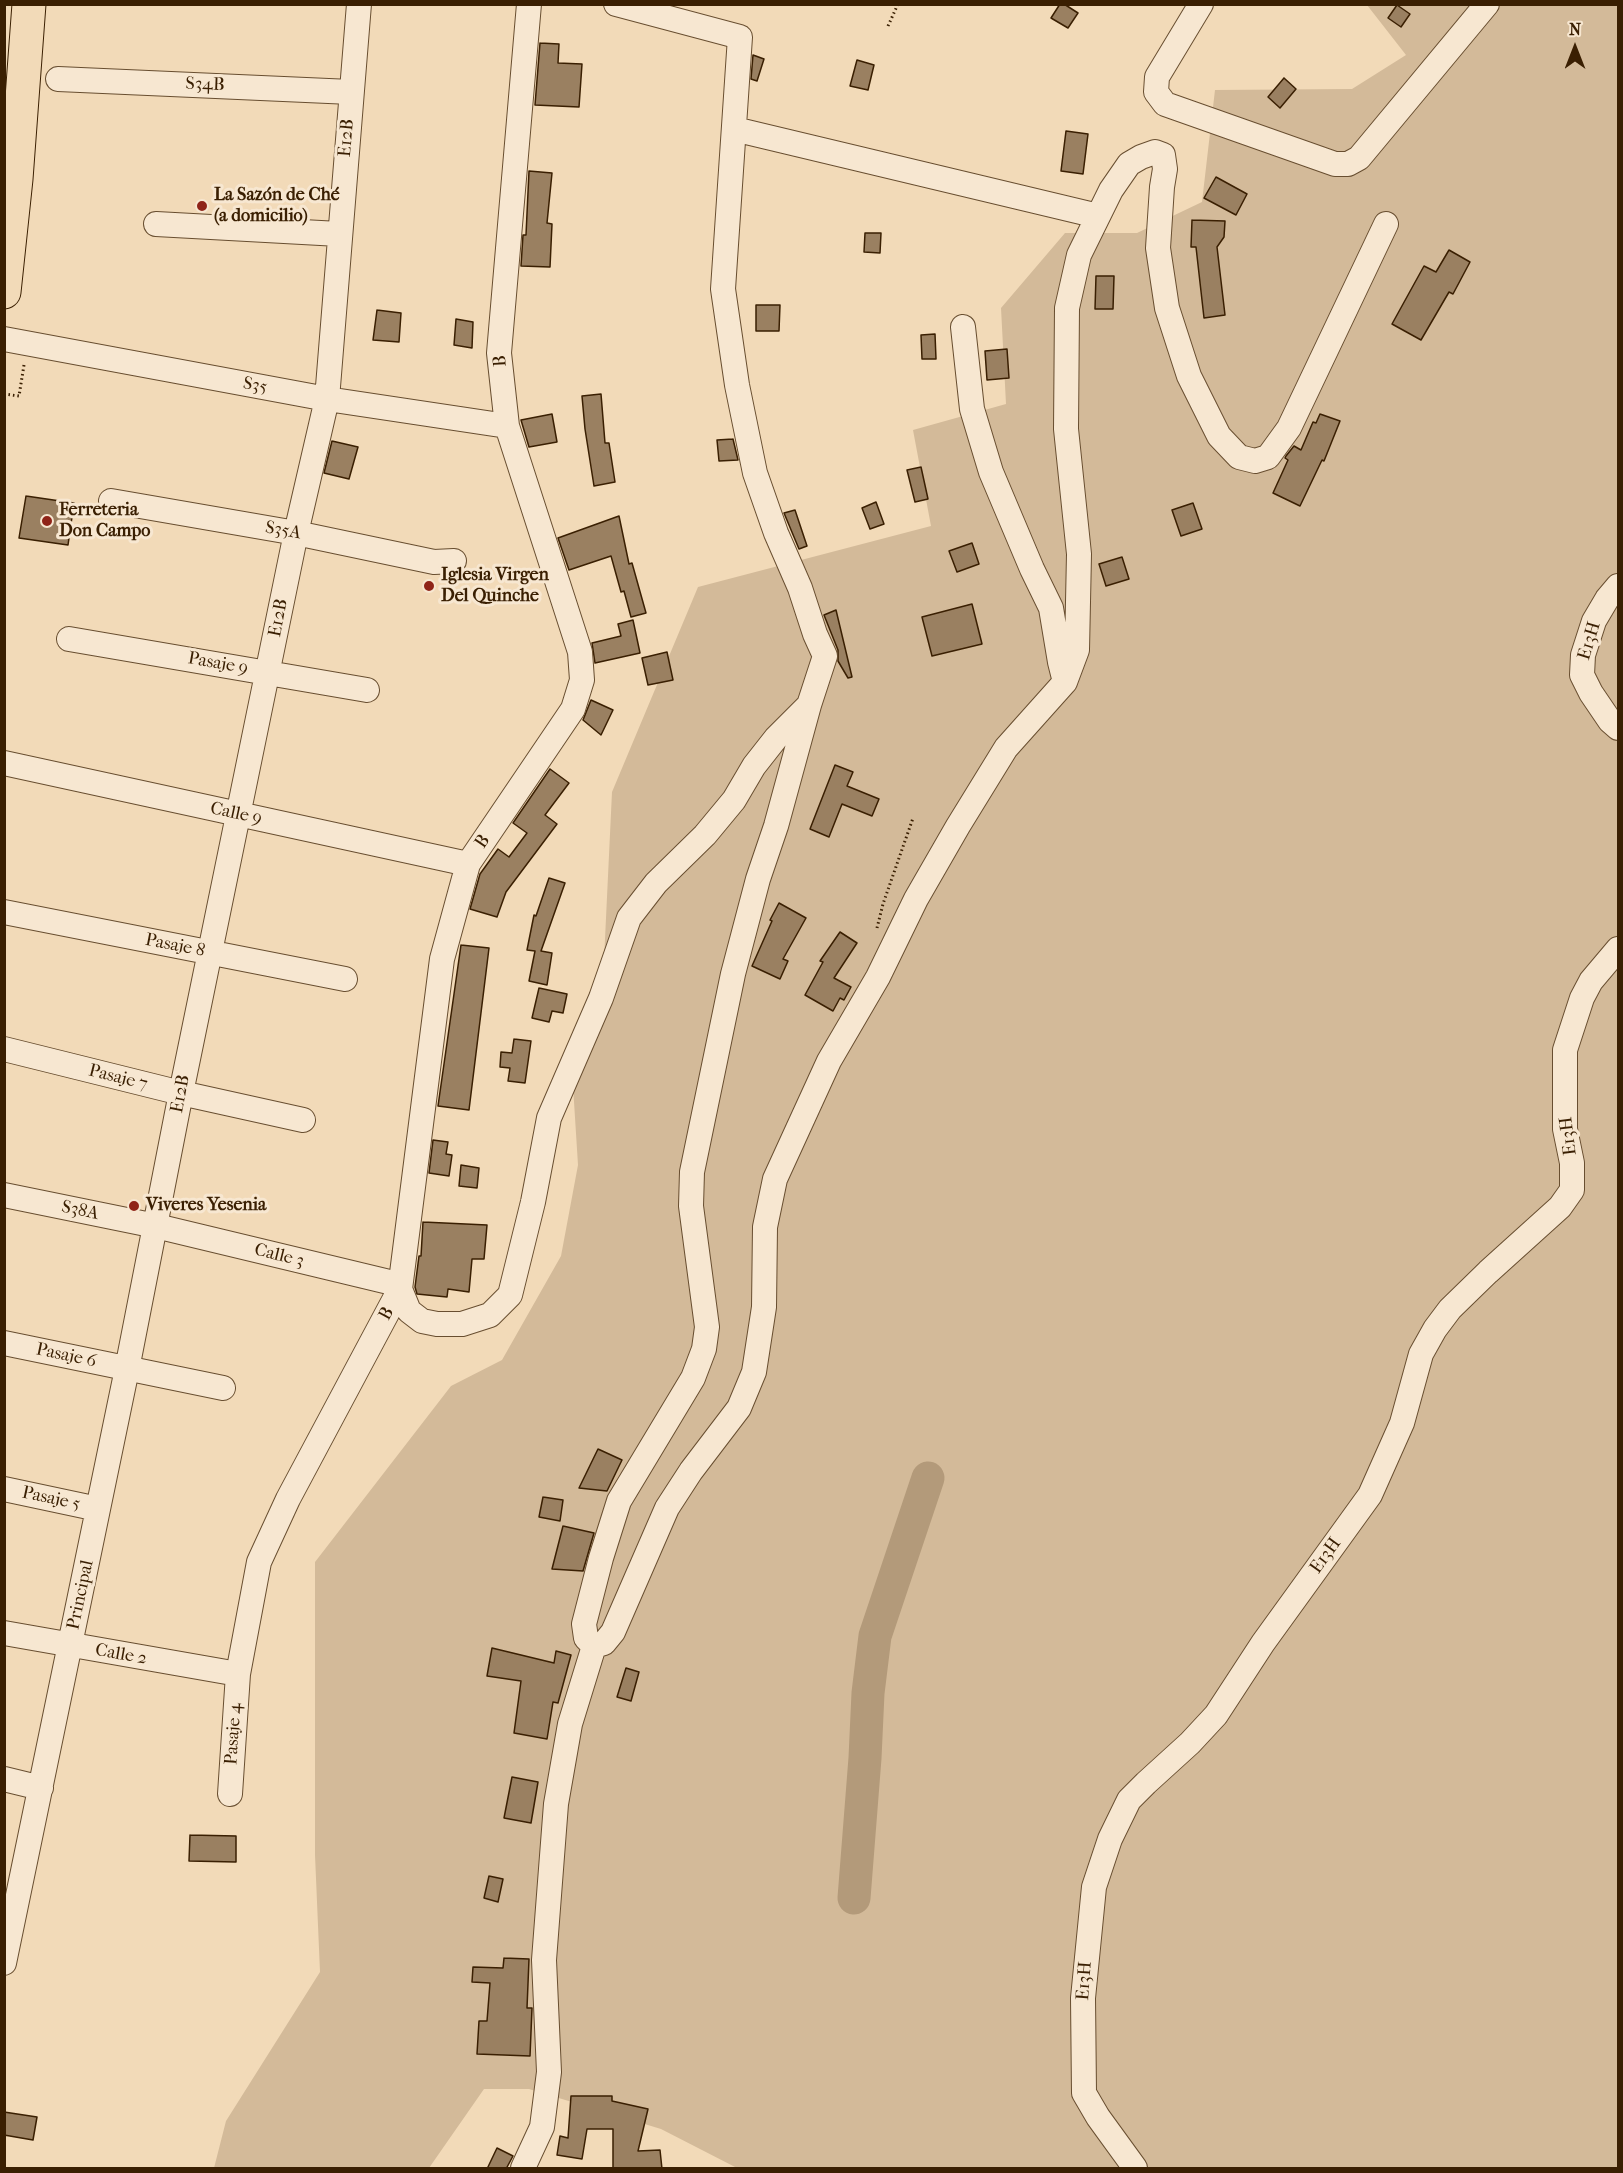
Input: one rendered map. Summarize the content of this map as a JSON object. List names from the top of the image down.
{
  "streets": {
    "street": [
      "S34B",
      "E12B",
      "B",
      "S35",
      "S35A",
      "E13H",
      "Pasaje 9",
      "Calle 9",
      "Pasaje 8",
      "Pasaje 7",
      "S38A",
      "Calle 3",
      "Pasaje 6",
      "Pasaje 5",
      "Principal",
      "Calle 2",
      "Pasaje 4"
    ]
  },
  "crossings": [
    ["S34B", "E12B"],
    ["E12B", "S35"],
    ["E12B", "S35A"],
    ["E12B", "Pasaje 9"],
    ["E12B", "Calle 9"],
    ["E12B", "Pasaje 8"],
    ["E12B", "Pasaje 7"],
    ["E12B", "S38A"],
    ["E12B", "Calle 3"],
    ["E12B", "Principal"],
    ["B", "S35"],
    ["B", "Calle 9"],
    ["B", "Calle 3"],
    ["B", "Calle 2"],
    ["B", "Pasaje 4"],
    ["S38A", "Calle 3"],
    ["S38A", "Principal"],
    ["Calle 3", "Principal"],
    ["Pasaje 6", "Principal"],
    ["Pasaje 5", "Principal"],
    ["Principal", "Calle 2"],
    ["Calle 2", "Pasaje 4"]
  ],
  "places": [
    "La Sazón de Ché (a domicilio)",
    "Ferreteria Don Campo",
    "Iglesia Virgen Del Quinche",
    "Viveres Yesenia"
  ],
  "north": "top"
}
